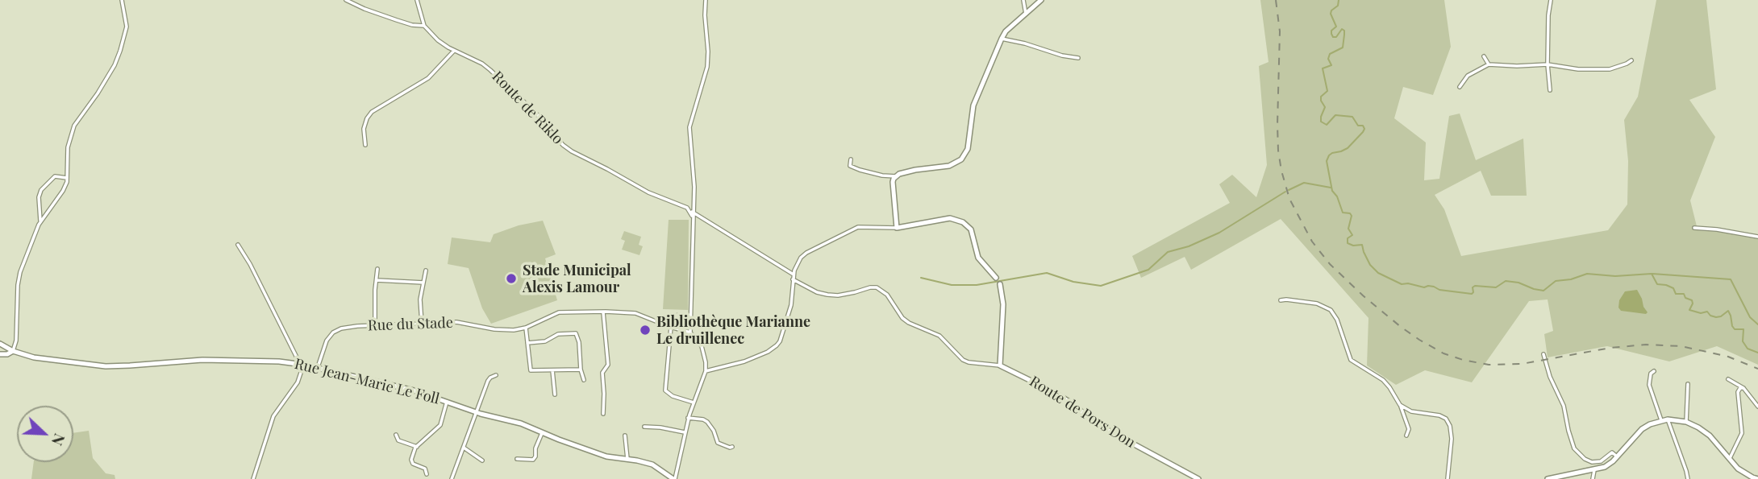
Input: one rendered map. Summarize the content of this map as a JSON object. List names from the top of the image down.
{
  "streets": {
    "main road": ["Rue Jean-Marie Le Foll", "Route de Pors Don"],
    "street": ["Route de Riklo", "Rue du Stade"]
  },
  "crossings": [
    ["Rue du Stade", "Rue Jean-Marie Le Foll"]
  ],
  "places": ["Stade Municipal Alexis Lamour", "Bibliothèque Marianne Le druillenec"],
  "north": "bottom right"
}
